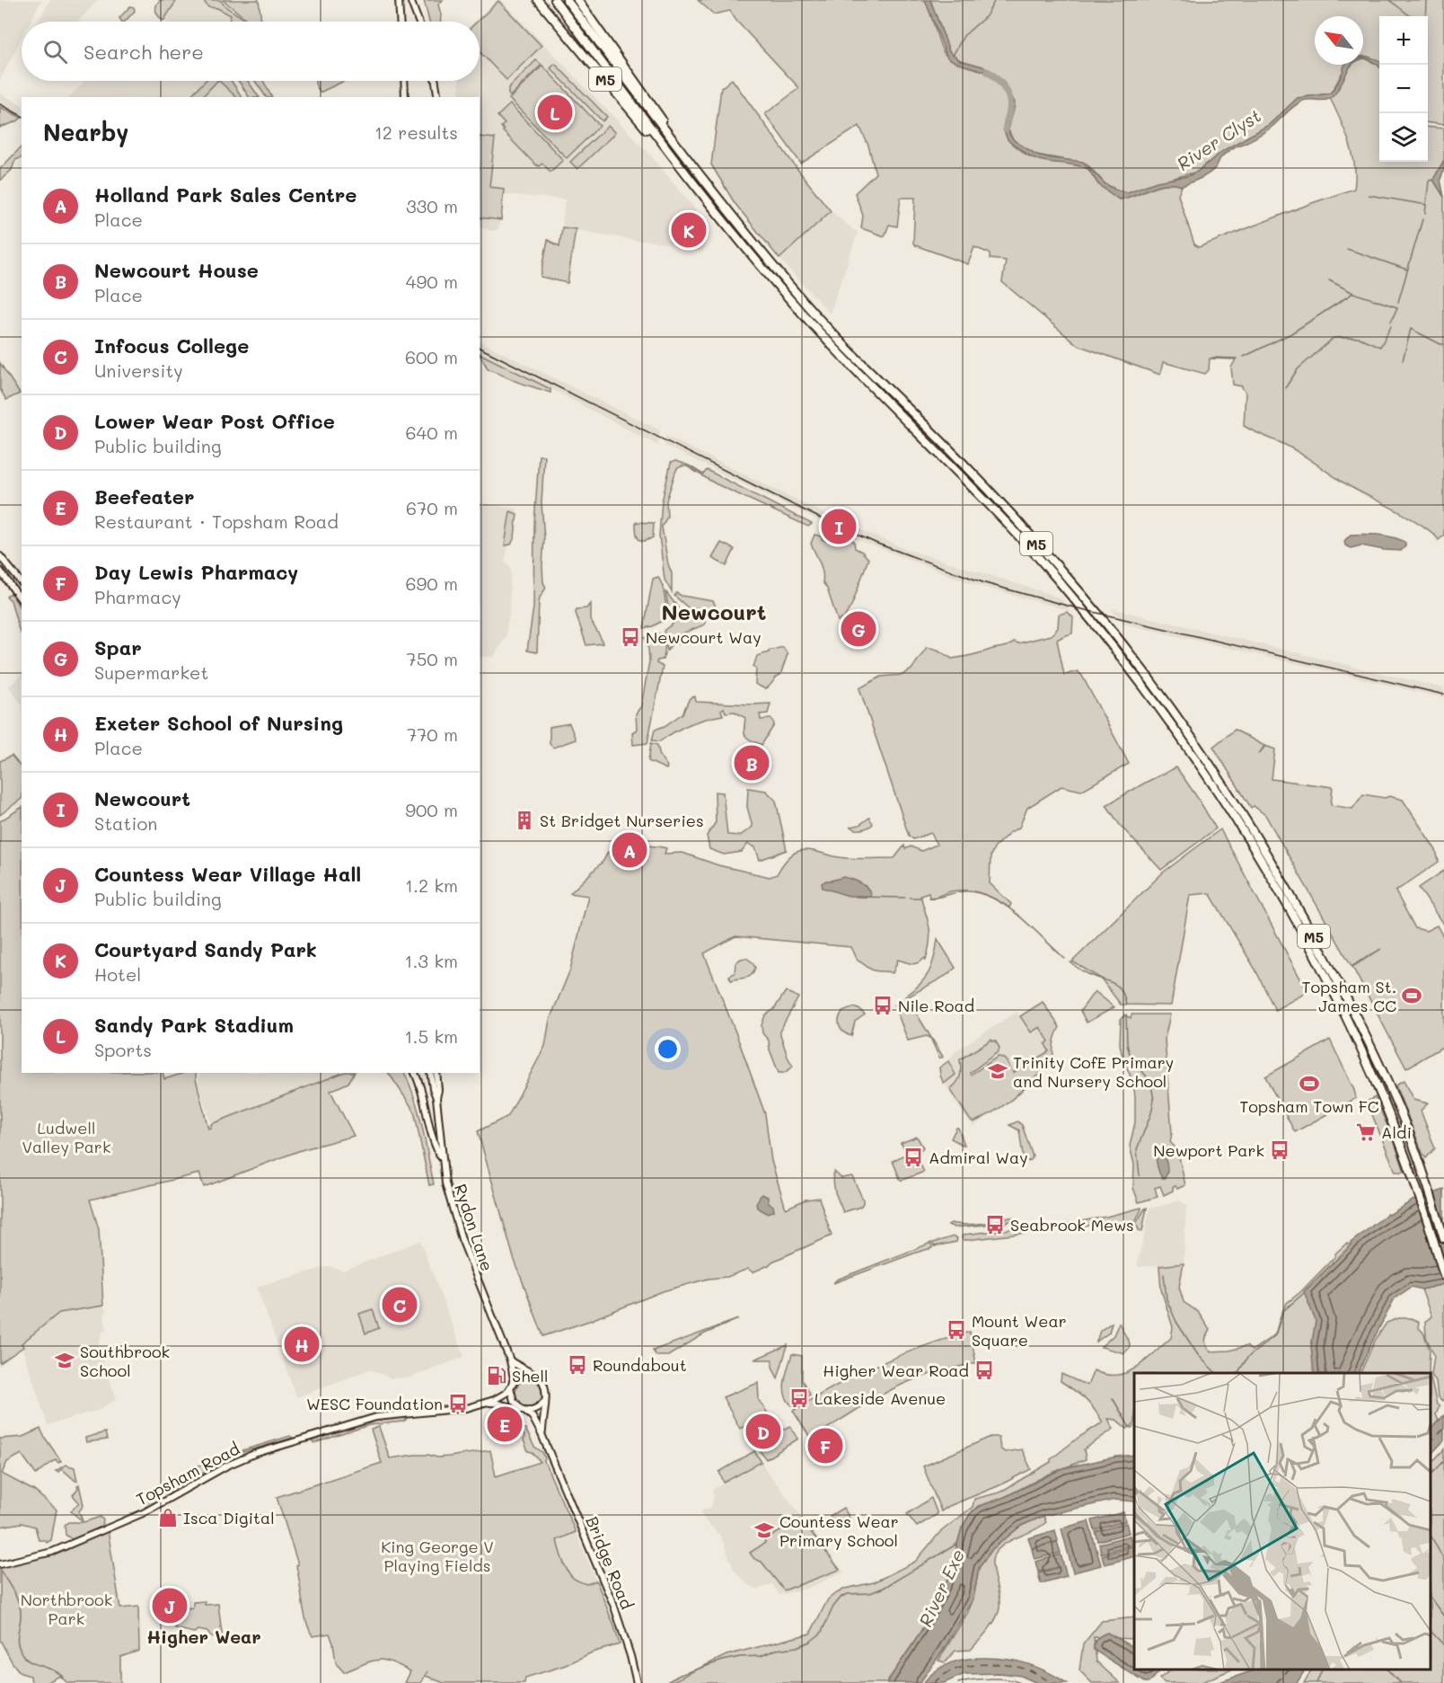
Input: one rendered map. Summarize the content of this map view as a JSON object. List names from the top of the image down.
{
  "streets": {
    "highway": ["M5"],
    "main road": ["Rydon Lane", "Topsham Road", "Bridge Road"]
  },
  "crossings": [
    ["Rydon Lane", "Topsham Road"]
  ],
  "districts": ["Newcourt", "Higher Wear"],
  "water": ["River Clyst", "River Exe"],
  "parks": ["Ludwell Valley Park", "King George V Playing Fields", "Northbrook Park"],
  "places": {
    "bus stop": [
      "Newcourt Way",
      "Nile Road",
      "Newport Park",
      "Admiral Way",
      "Seabrook Mews",
      "Mount Wear Square",
      "Roundabout",
      "Higher Wear Road",
      "Lakeside Avenue",
      "WESC Foundation"
    ],
    "building": ["St Bridget Nurseries"],
    "sports": ["Topsham St. James CC", "Topsham Town FC"],
    "school or university": ["Trinity CofE Primary and Nursery School", "Southbrook School", "Countess Wear Primary School"],
    "supermarket": ["Aldi"],
    "fuel station": ["Shell"],
    "shop": ["Isca Digital"]
  },
  "north": "top left",
  "page": {
    "map_buttons": ["+", "−"],
    "search": "Search here",
    "pins": [
      "L",
      "K",
      "I",
      "G",
      "B",
      "A",
      "C",
      "H",
      "E",
      "D",
      "F",
      "J"
    ],
    "heading": ["Nearby", "12 results"],
    "list": [
      {
        "mark": "A",
        "name": "Holland Park Sales Centre",
        "note": "Place",
        "value": "330 m"
      },
      {
        "mark": "B",
        "name": "Newcourt House",
        "note": "Place",
        "value": "490 m"
      },
      {
        "mark": "C",
        "name": "Infocus College",
        "note": "University",
        "value": "600 m"
      },
      {
        "mark": "D",
        "name": "Lower Wear Post Office",
        "note": "Public building",
        "value": "640 m"
      },
      {
        "mark": "E",
        "name": "Beefeater",
        "note": "Restaurant · Topsham Road",
        "value": "670 m"
      },
      {
        "mark": "F",
        "name": "Day Lewis Pharmacy",
        "note": "Pharmacy",
        "value": "690 m"
      },
      {
        "mark": "G",
        "name": "Spar",
        "note": "Supermarket",
        "value": "750 m"
      },
      {
        "mark": "H",
        "name": "Exeter School of Nursing",
        "note": "Place",
        "value": "770 m"
      },
      {
        "mark": "I",
        "name": "Newcourt",
        "note": "Station",
        "value": "900 m"
      },
      {
        "mark": "J",
        "name": "Countess Wear Village Hall",
        "note": "Public building",
        "value": "1.2 km"
      },
      {
        "mark": "K",
        "name": "Courtyard Sandy Park",
        "note": "Hotel",
        "value": "1.3 km"
      },
      {
        "mark": "L",
        "name": "Sandy Park Stadium",
        "note": "Sports",
        "value": "1.5 km"
      }
    ]
  }
}
